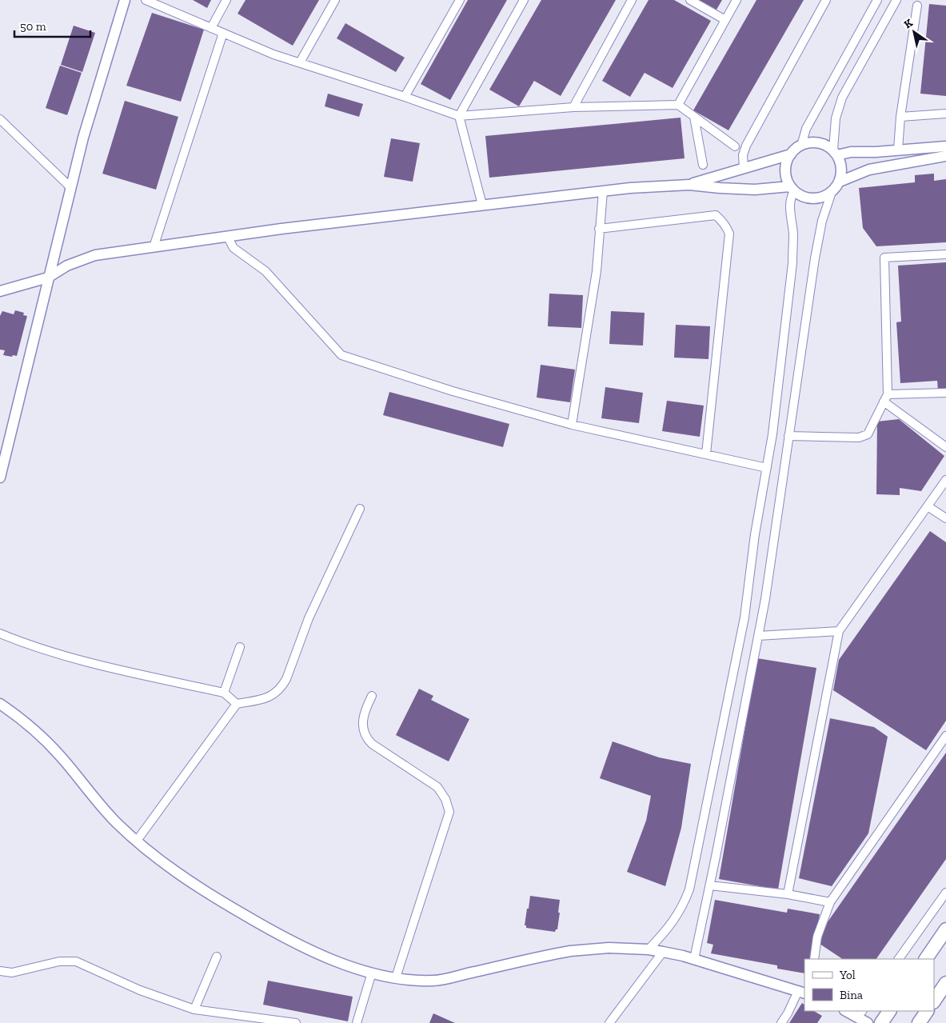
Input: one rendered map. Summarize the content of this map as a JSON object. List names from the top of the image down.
{
  "legend": ["Yol", "Bina"],
  "scale_bar": "50 m",
  "north": "top left"
}
